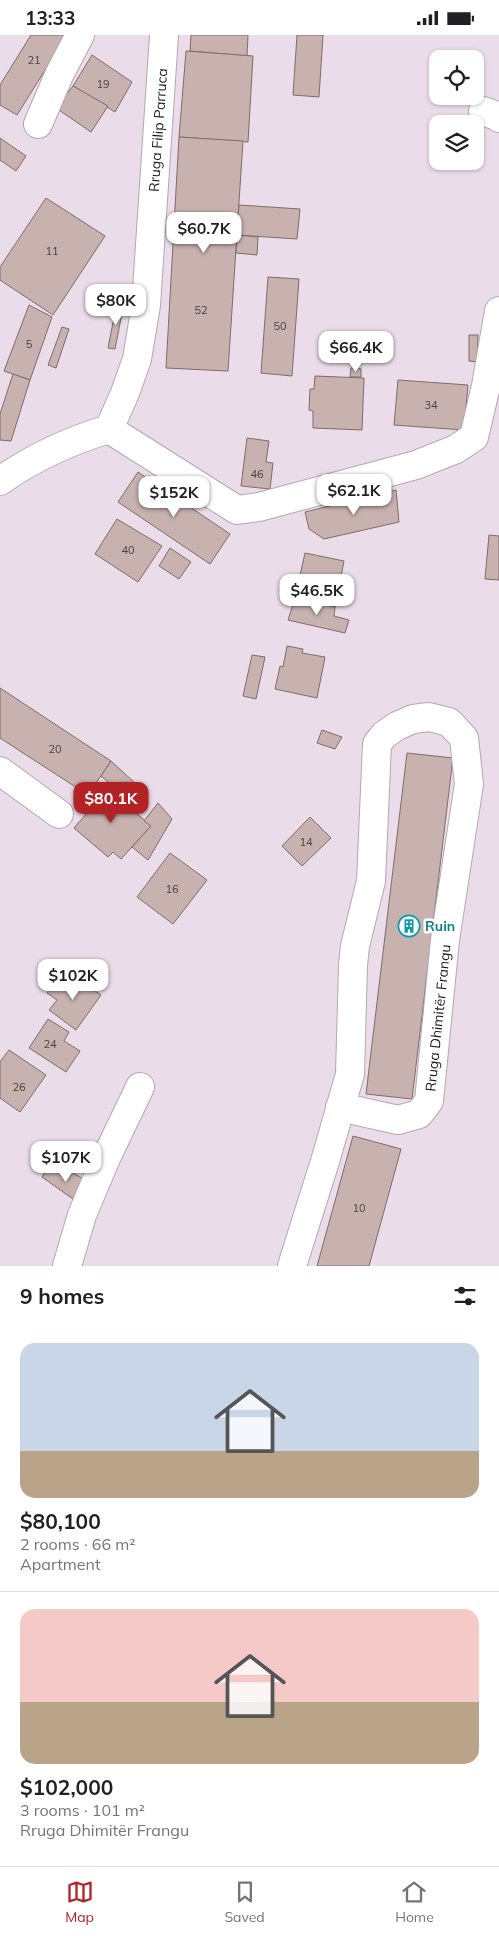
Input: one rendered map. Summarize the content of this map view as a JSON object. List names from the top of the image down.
{
  "streets": {
    "street": ["Rruga Filip Parruca", "Rruga Dhimitër Frangu"]
  },
  "places": {
    "building": ["Ruin"]
  },
  "house_numbers": [
    "21",
    "19",
    "11",
    "52",
    "50",
    "5",
    "34",
    "46",
    "40",
    "20",
    "14",
    "16",
    "24",
    "26",
    "10"
  ],
  "page": {
    "status": "13:33",
    "price": [
      "$60.7K",
      "$80K",
      "$66.4K",
      "$62.1K",
      "$152K",
      "$46.5K",
      "$80.1K",
      "$102K",
      "$107K"
    ],
    "heading": "9 homes",
    "list": [
      {
        "name": "$80,100",
        "note": "2 rooms · 66 m² · Apartment"
      },
      {
        "name": "$102,000",
        "note": "3 rooms · 101 m² · Rruga Dhimitër Frangu"
      }
    ],
    "tabs": ["Map", "Saved", "Home"]
  }
}
